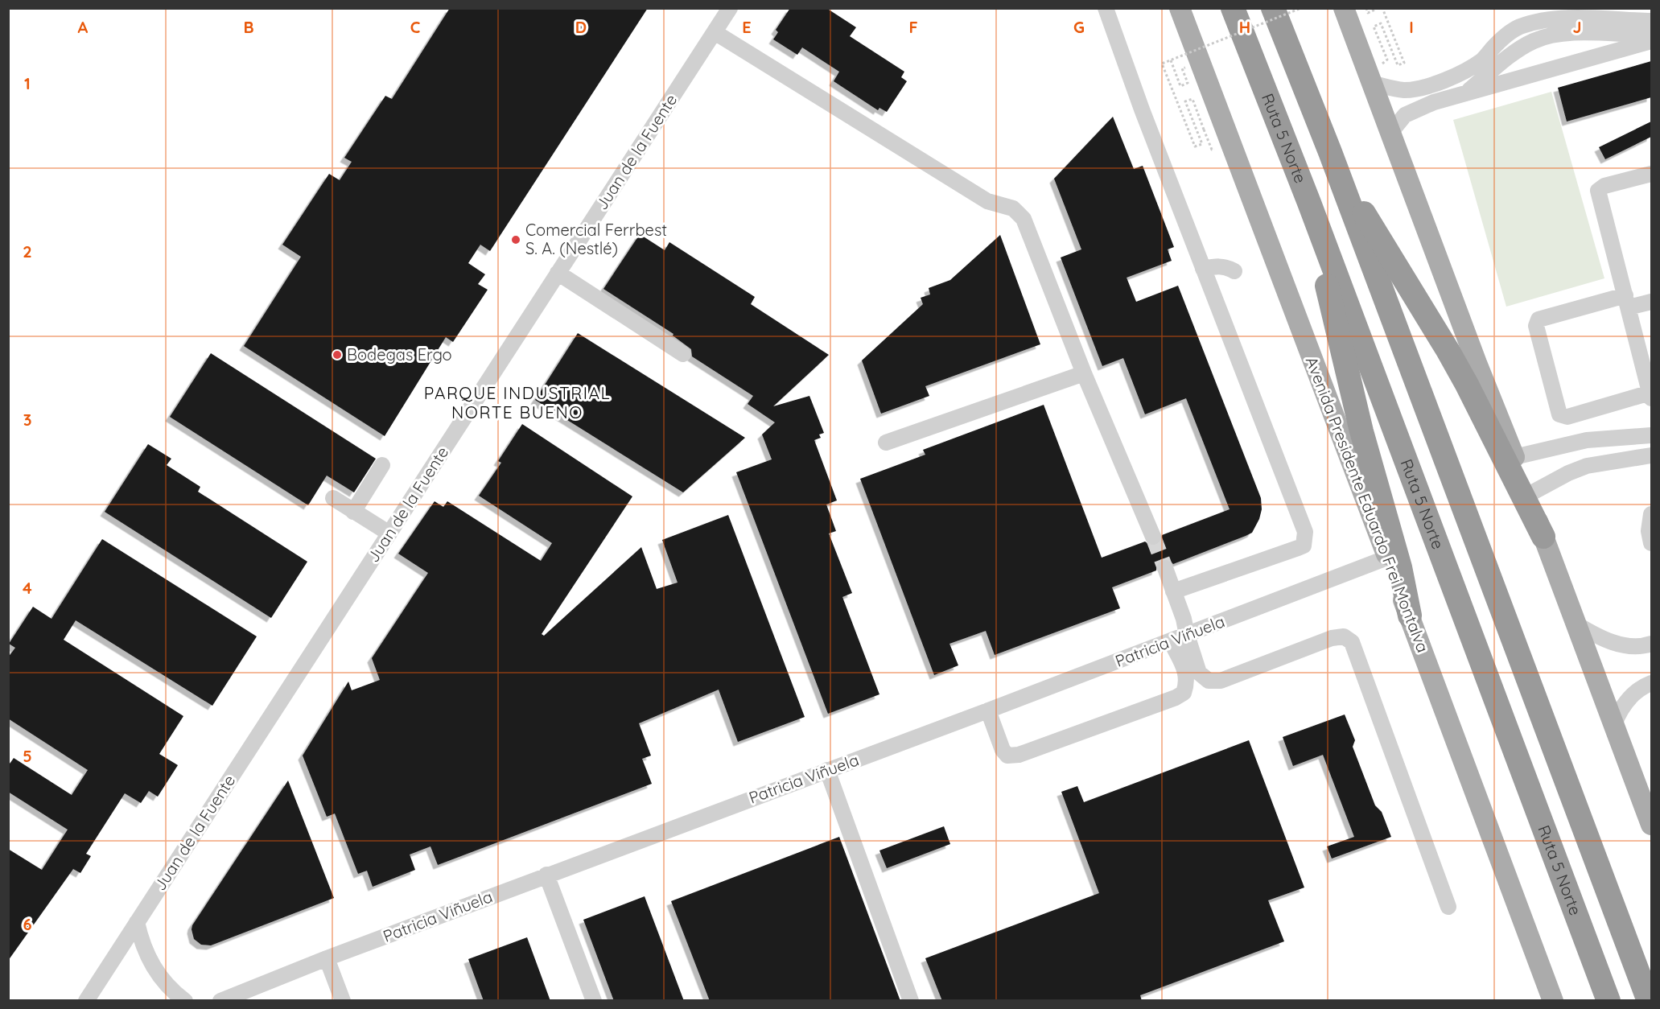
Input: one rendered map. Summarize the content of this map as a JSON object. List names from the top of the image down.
{
  "streets": {
    "highway": ["Ruta 5 Norte"],
    "main road": ["Avenida Presidente Eduardo Frei Montalva"],
    "street": ["Juan de la Fuente", "Patricia Viñuela"]
  },
  "crossings": [
    ["Avenida Presidente Eduardo Frei Montalva", "Patricia Viñuela"]
  ],
  "districts": ["PARQUE INDUSTRIAL NORTE BUENO"],
  "places": ["Comercial Ferrbest S. A. (Nestlé)", "Bodegas Ergo"],
  "grid": {
    "columns": [
      "A",
      "B",
      "C",
      "D",
      "E",
      "F",
      "G",
      "H",
      "I",
      "J"
    ],
    "rows": [
      "1",
      "2",
      "3",
      "4",
      "5",
      "6"
    ]
  }
}
